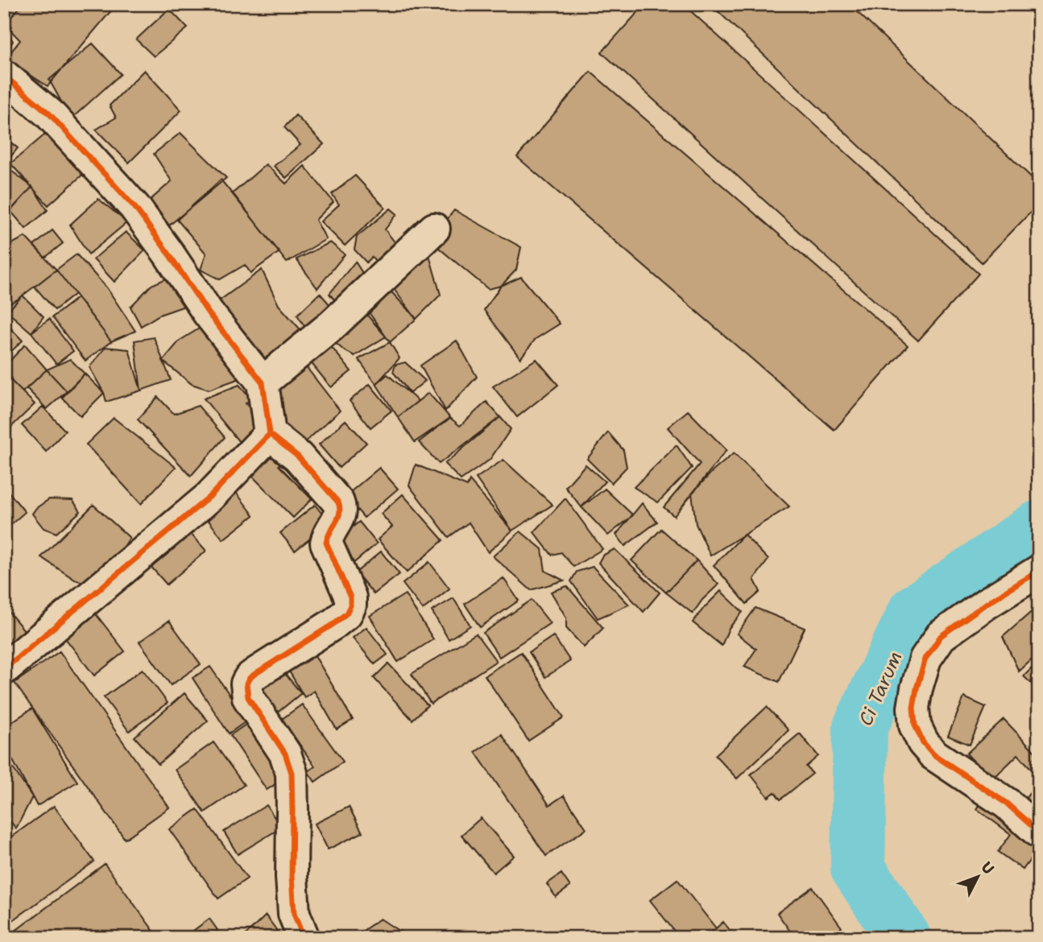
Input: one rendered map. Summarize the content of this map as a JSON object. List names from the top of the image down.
{
  "water": ["Ci Tarum"],
  "north": "top right"
}
